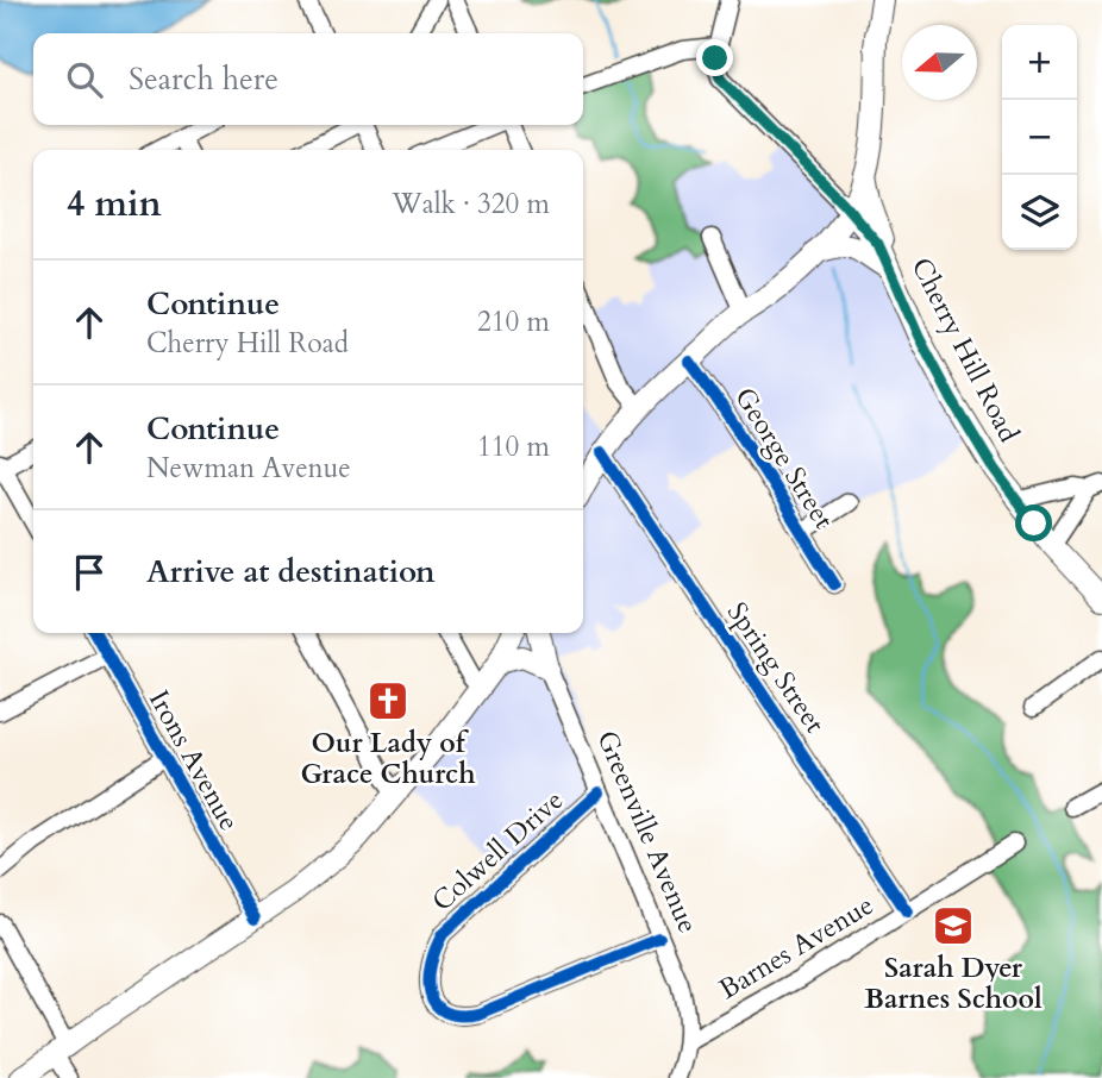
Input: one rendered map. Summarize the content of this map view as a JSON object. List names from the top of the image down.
{
  "streets": {
    "main road": ["Cherry Hill Road"],
    "street": [
      "George Street",
      "Spring Street",
      "Irons Avenue",
      "Greenville Avenue",
      "Colwell Drive",
      "Barnes Avenue"
    ]
  },
  "crossings": [
    ["Spring Street", "Barnes Avenue"],
    ["Greenville Avenue", "Colwell Drive"],
    ["Greenville Avenue", "Barnes Avenue"]
  ],
  "places": {
    "church": ["Our Lady of Grace Church"],
    "school or university": ["Sarah Dyer Barnes School"]
  },
  "north": "left",
  "page": {
    "map_buttons": ["+", "−"],
    "search": "Search here",
    "heading": ["4 min", "Walk · 320 m"],
    "list": [
      ["Continue", "Cherry Hill Road", "210 m"],
      ["Continue", "Newman Avenue", "110 m"],
      "Arrive at destination"
    ]
  }
}
